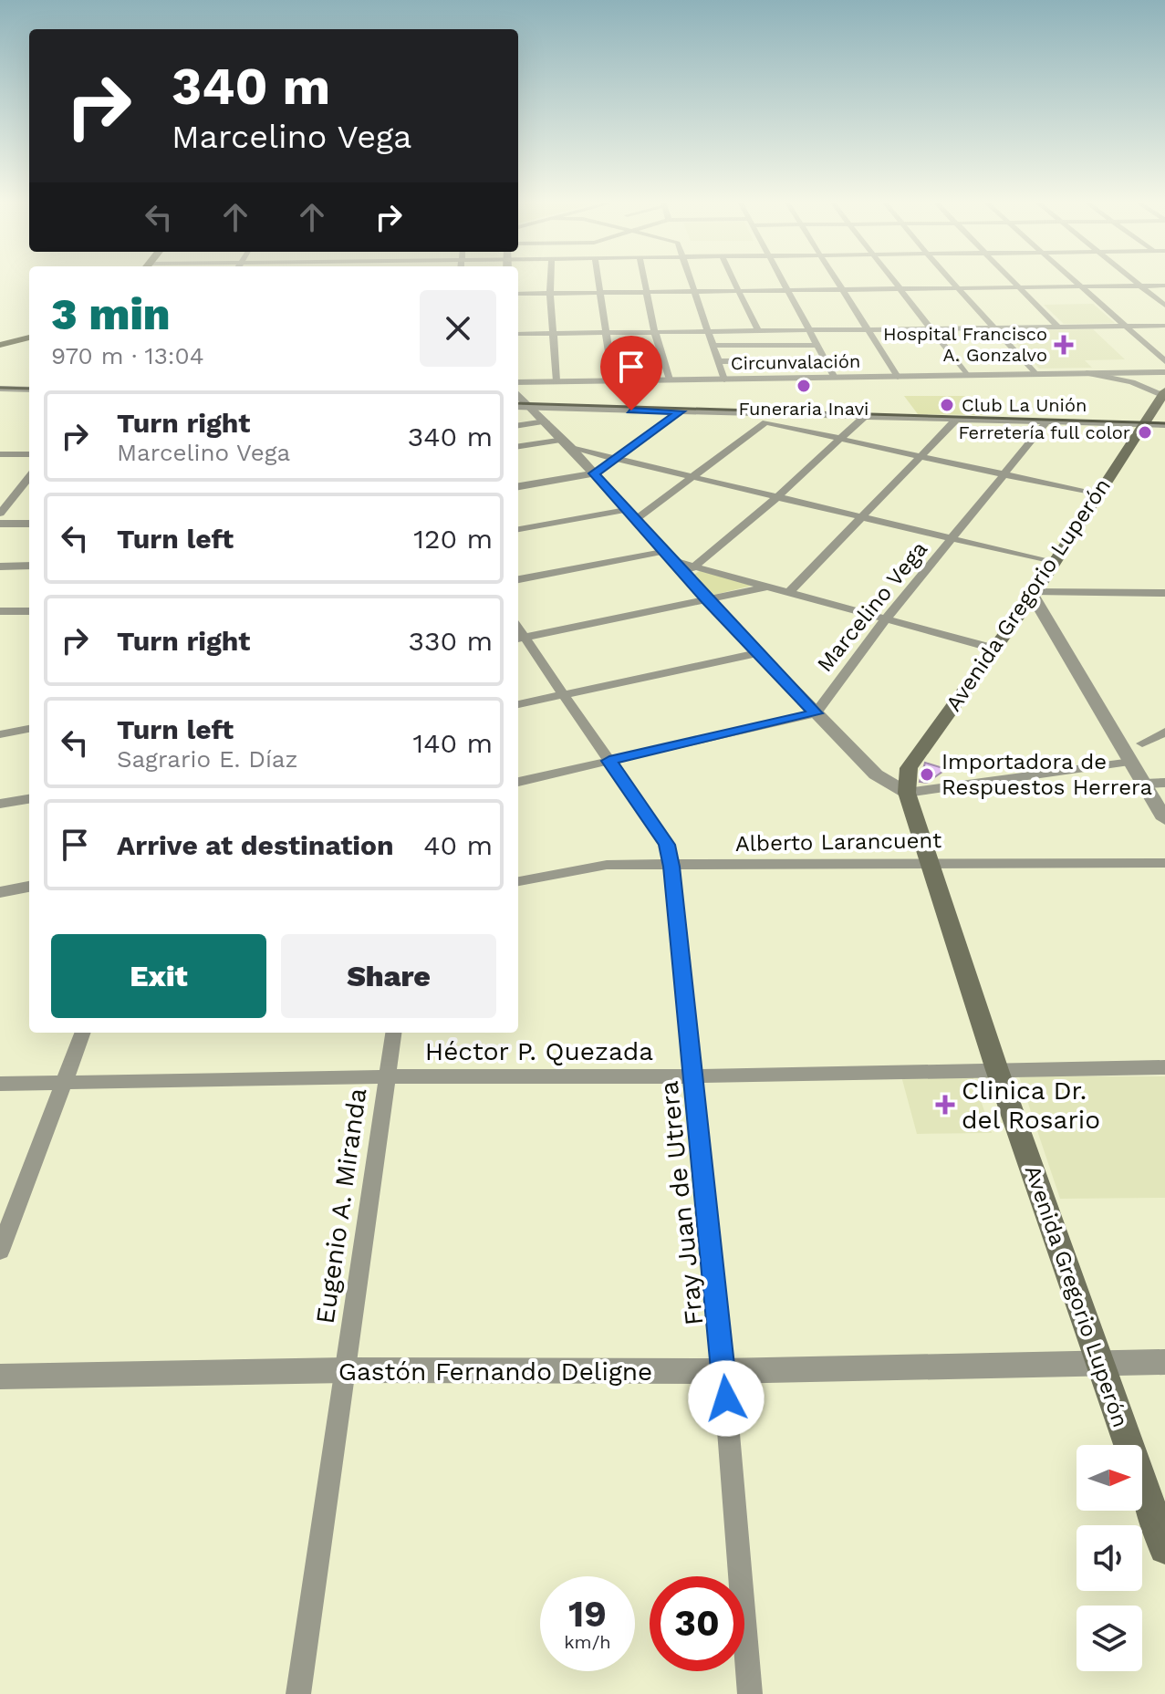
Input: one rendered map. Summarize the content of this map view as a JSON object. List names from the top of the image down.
{
  "streets": {
    "main road": ["Avenida Gregorio Luperón"],
    "street": [
      "Circunvalación",
      "Marcelino Vega",
      "Alberto Larancuent",
      "Héctor P. Quezada",
      "Fray Juan de Utrera",
      "Eugenio A. Miranda",
      "Gastón Fernando Deligne"
    ]
  },
  "crossings": [
    ["Avenida Gregorio Luperón", "Alberto Larancuent"],
    ["Avenida Gregorio Luperón", "Héctor P. Quezada"],
    ["Avenida Gregorio Luperón", "Gastón Fernando Deligne"],
    ["Alberto Larancuent", "Fray Juan de Utrera"],
    ["Héctor P. Quezada", "Fray Juan de Utrera"],
    ["Héctor P. Quezada", "Eugenio A. Miranda"],
    ["Fray Juan de Utrera", "Gastón Fernando Deligne"],
    ["Eugenio A. Miranda", "Gastón Fernando Deligne"]
  ],
  "places": {
    "health": ["Hospital Francisco A. Gonzalvo", "Clinica Dr. del Rosario"],
    "other": [
      "Funeraria Inavi",
      "Club La Unión",
      "Ferretería full color",
      "Importadora de Respuestos Herrera"
    ]
  },
  "north": "right",
  "page": {
    "turn": ["340 m", "Marcelino Vega"],
    "heading": ["3 min", "970 m · 13:04"],
    "list": [
      {
        "name": "Turn right",
        "note": "Marcelino Vega",
        "value": "340 m"
      },
      {
        "name": "Turn left",
        "value": "120 m"
      },
      {
        "name": "Turn right",
        "value": "330 m"
      },
      {
        "name": "Turn left",
        "note": "Sagrario E. Díaz",
        "value": "140 m"
      },
      {
        "name": "Arrive at destination",
        "value": "40 m"
      }
    ],
    "buttons": ["Exit", "Share"],
    "speed": "19 km/h",
    "limit": "30"
  }
}
